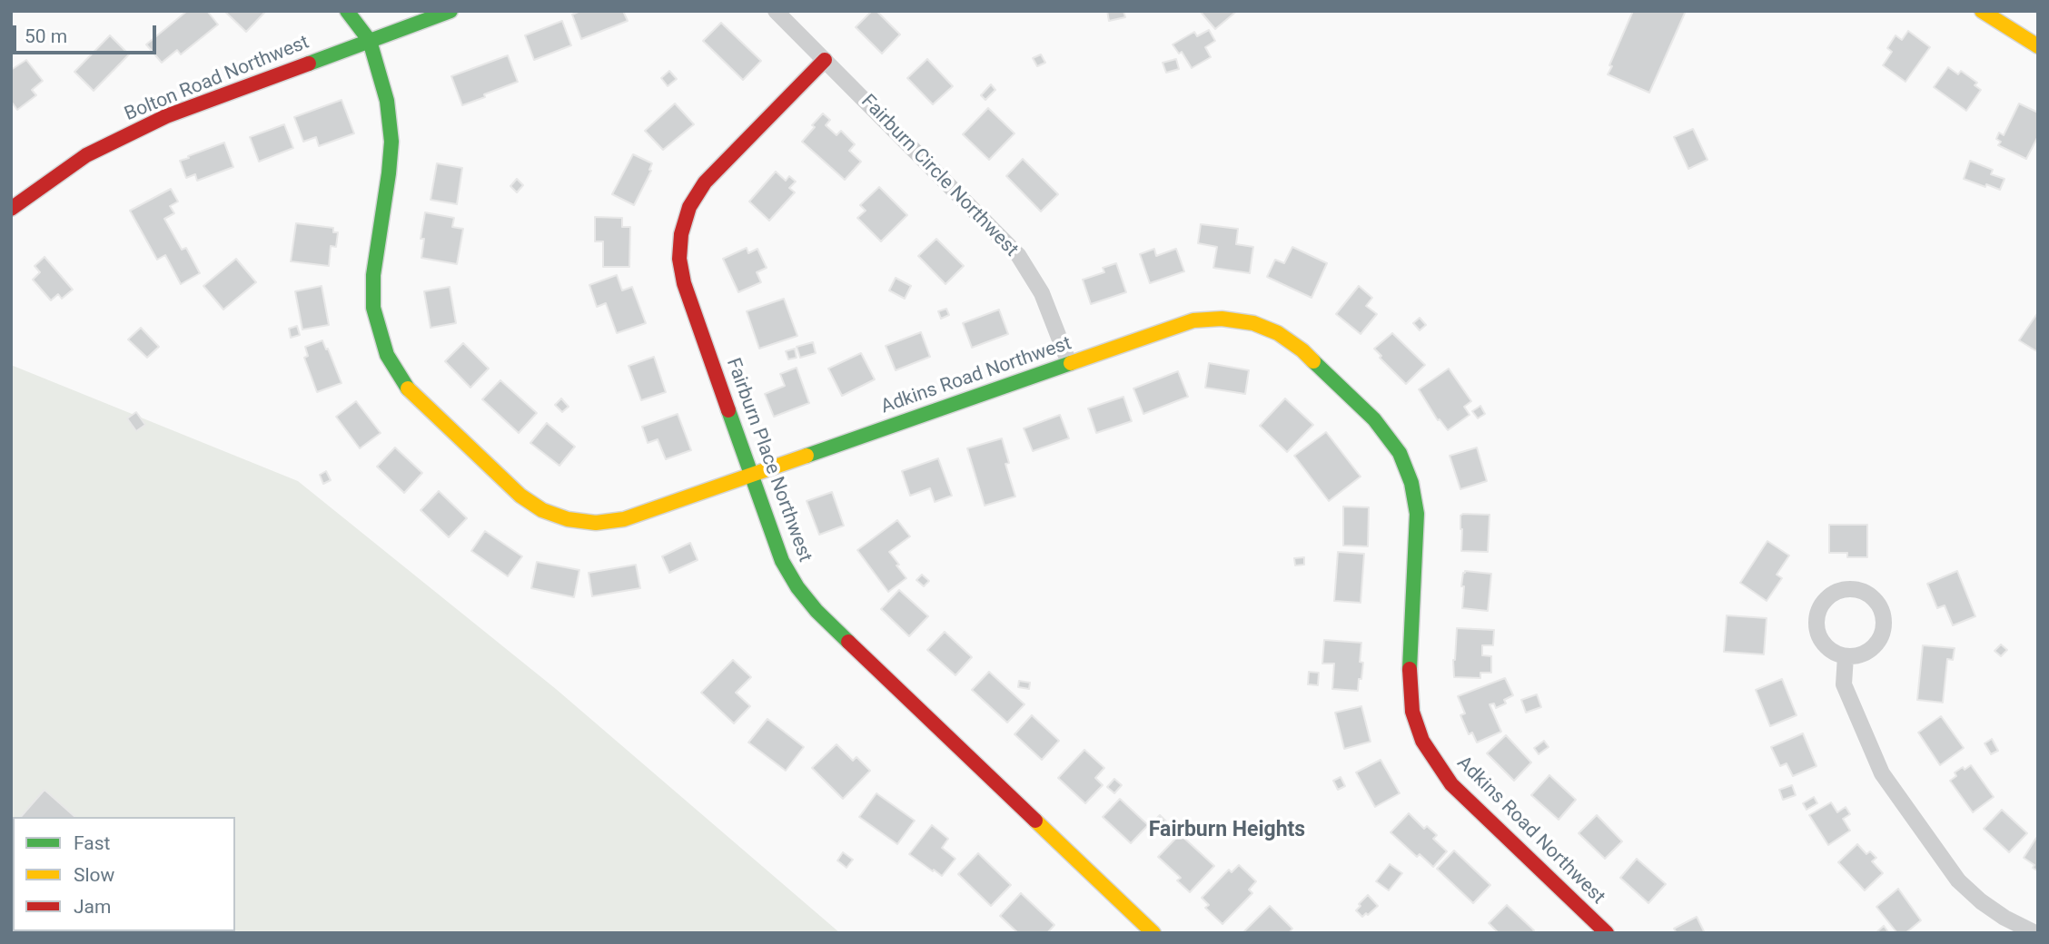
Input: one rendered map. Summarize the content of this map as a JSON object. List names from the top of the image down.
{
  "streets": {
    "street": [
      "Bolton Road Northwest",
      "Fairburn Circle Northwest",
      "Adkins Road Northwest",
      "Fairburn Place Northwest"
    ]
  },
  "crossings": [
    ["Bolton Road Northwest", "Adkins Road Northwest"],
    ["Fairburn Circle Northwest", "Adkins Road Northwest"],
    ["Fairburn Circle Northwest", "Fairburn Place Northwest"],
    ["Adkins Road Northwest", "Fairburn Place Northwest"]
  ],
  "districts": ["Fairburn Heights"],
  "legend": ["Fast", "Slow", "Jam"],
  "scale_bar": "50 m"
}
